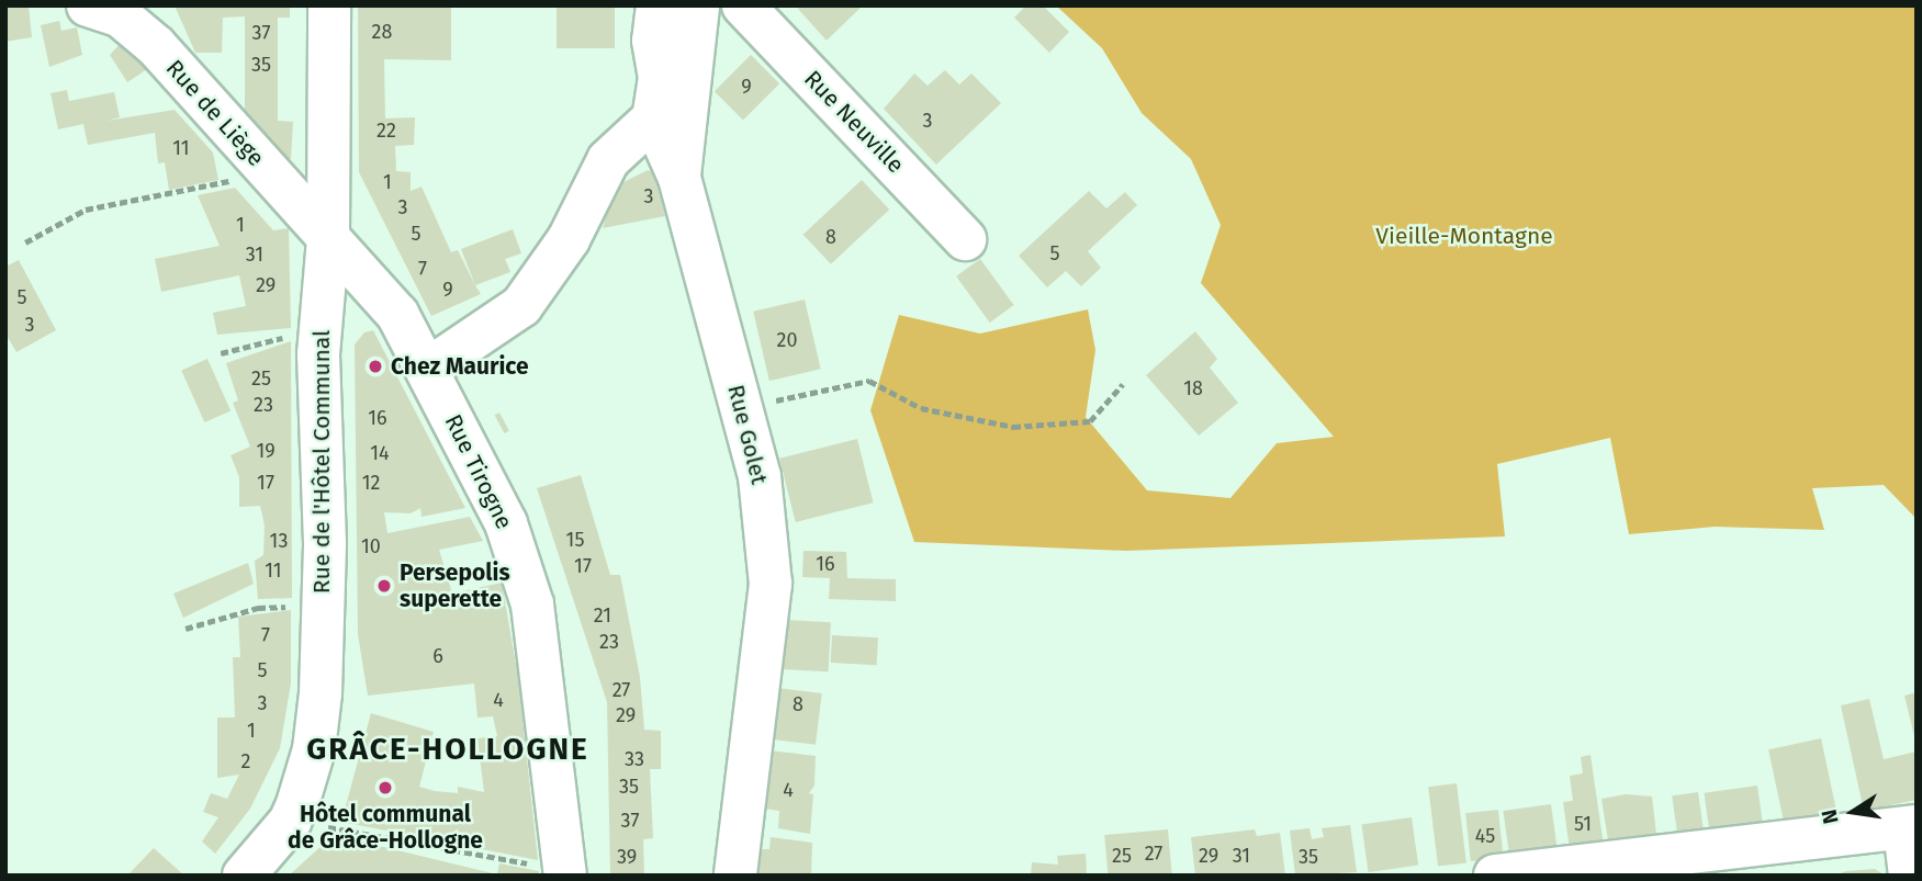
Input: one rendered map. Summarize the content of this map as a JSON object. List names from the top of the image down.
{
  "streets": {
    "street": [
      "Rue de Liège",
      "Rue Neuville",
      "Rue Golet",
      "Rue de l'Hôtel Communal",
      "Rue Tirogne"
    ]
  },
  "crossings": [
    ["Rue de Liège", "Rue de l'Hôtel Communal"],
    ["Rue de Liège", "Rue Tirogne"],
    ["Rue de l'Hôtel Communal", "Rue Tirogne"]
  ],
  "districts": ["GRÂCE-HOLLOGNE"],
  "parks": ["Vieille-Montagne"],
  "places": ["Chez Maurice", "Persepolis superette", "Hôtel communal de Grâce-Hollogne"],
  "house_numbers": [
    "28",
    "37",
    "35",
    "9",
    "3",
    "22",
    "11",
    "1",
    "3",
    "3",
    "1",
    "5",
    "8",
    "5",
    "31",
    "7",
    "29",
    "9",
    "5",
    "3",
    "20",
    "25",
    "18",
    "23",
    "16",
    "19",
    "14",
    "17",
    "12",
    "15",
    "13",
    "10",
    "16",
    "17",
    "11",
    "21",
    "7",
    "23",
    "6",
    "5",
    "27",
    "4",
    "3",
    "8",
    "29",
    "1",
    "33",
    "2",
    "35",
    "4",
    "37",
    "51",
    "45",
    "27",
    "25",
    "29",
    "31",
    "39",
    "35"
  ],
  "north": "left"
}
